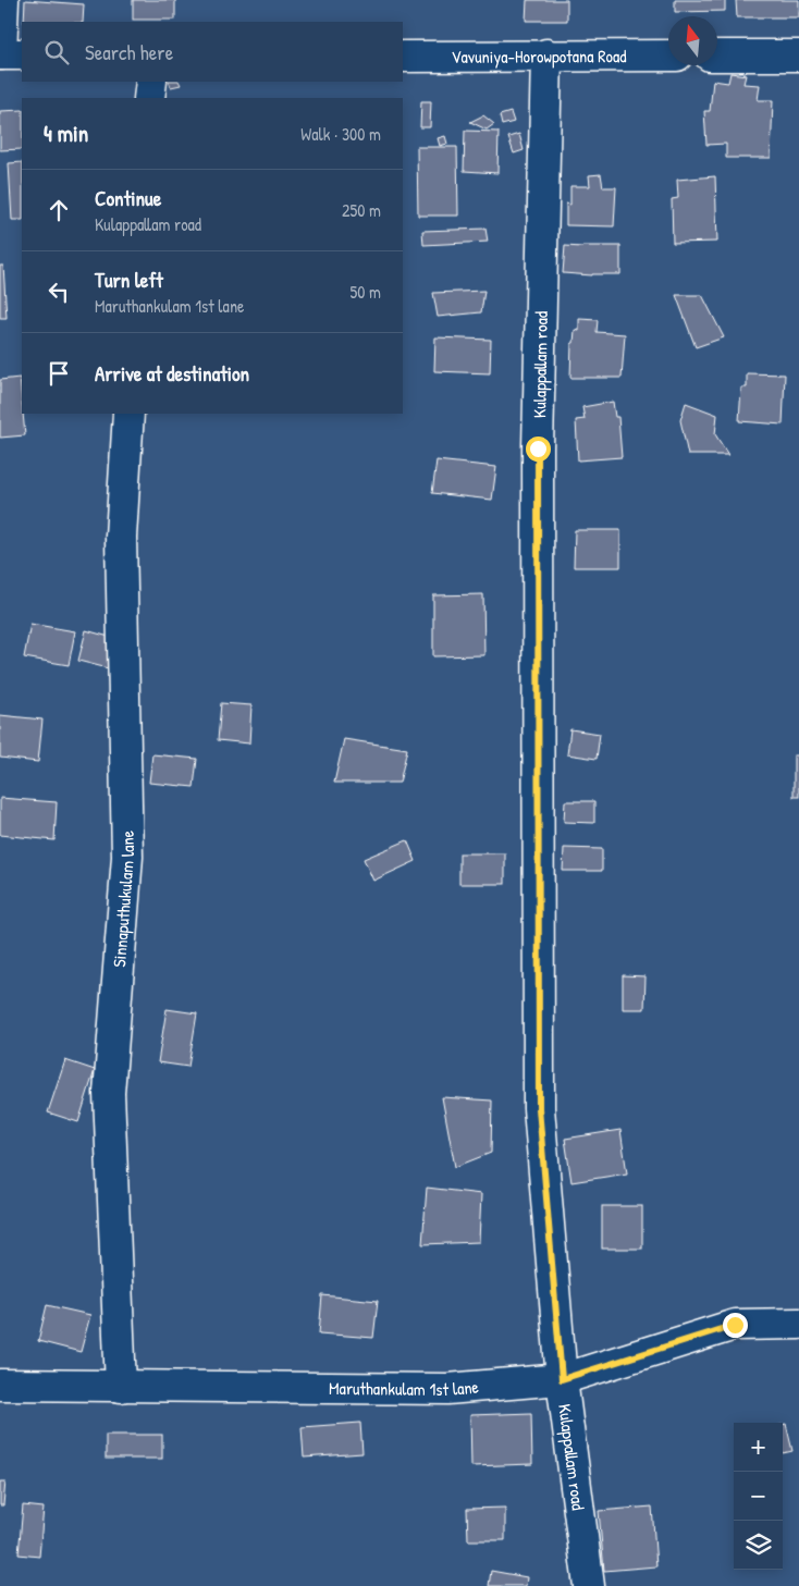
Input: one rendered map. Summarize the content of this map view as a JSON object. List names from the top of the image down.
{
  "streets": {
    "main road": [
      "Vavuniya-Horowpotana Road",
      "Kulappallam road",
      "Sinnaputhukulam lane",
      "Maruthankulam 1st lane"
    ]
  },
  "crossings": [
    ["Vavuniya-Horowpotana Road", "Kulappallam road"],
    ["Kulappallam road", "Maruthankulam 1st lane"],
    ["Sinnaputhukulam lane", "Maruthankulam 1st lane"]
  ],
  "north": "top",
  "page": {
    "search": "Search here",
    "heading": ["4 min", "Walk · 300 m"],
    "list": [
      ["Continue", "Kulappallam road", "250 m"],
      ["Turn left", "Maruthankulam 1st lane", "50 m"],
      "Arrive at destination"
    ],
    "map_buttons": ["+", "−"]
  }
}
